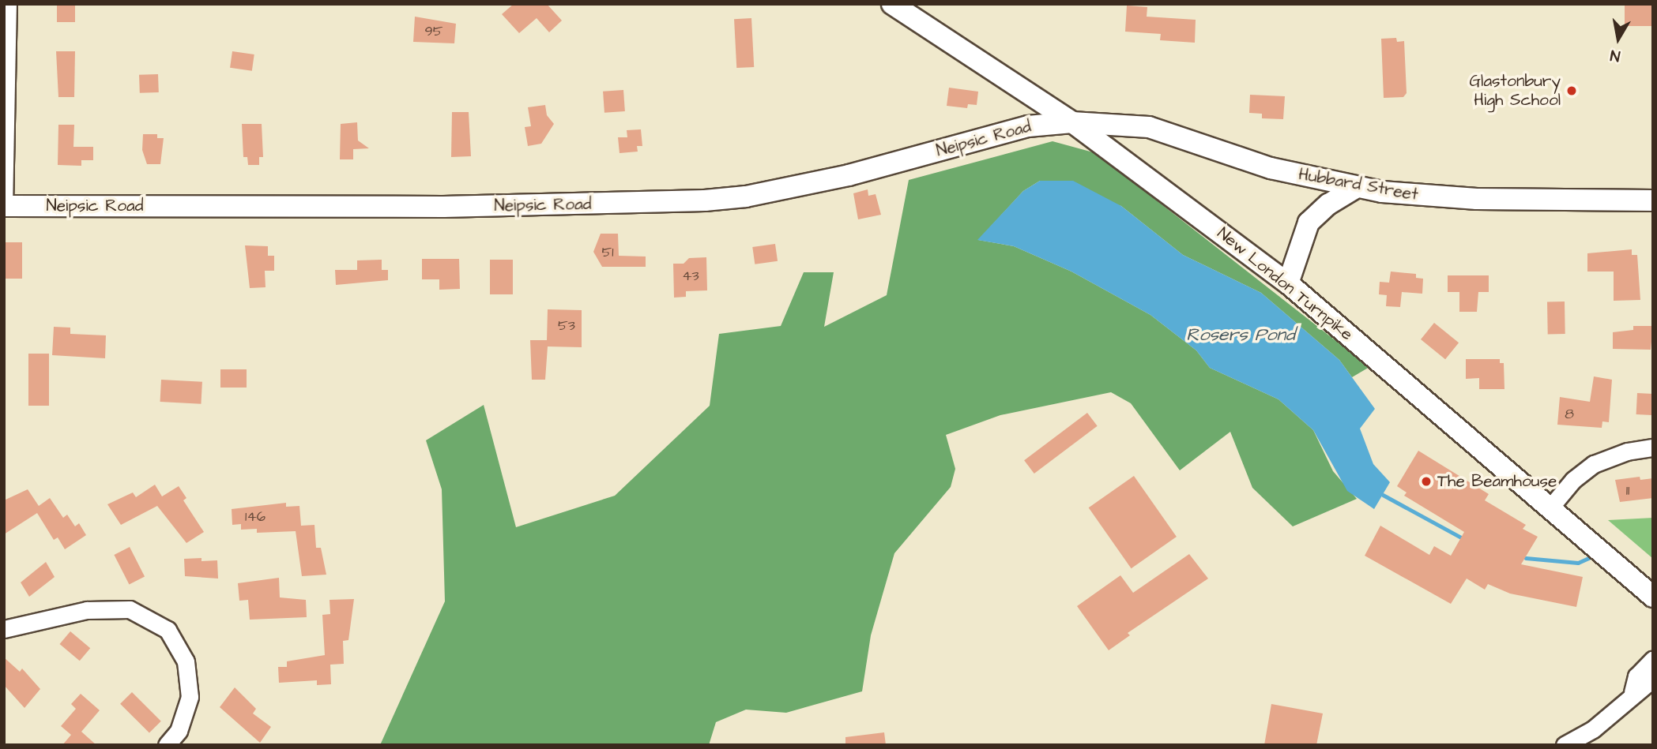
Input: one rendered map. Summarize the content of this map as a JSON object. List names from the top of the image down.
{
  "streets": {
    "street": ["Neipsic Road", "Hubbard Street", "New London Turnpike"]
  },
  "crossings": [
    ["Neipsic Road", "Hubbard Street"],
    ["Neipsic Road", "New London Turnpike"],
    ["Hubbard Street", "New London Turnpike"]
  ],
  "water": ["Rosers Pond"],
  "places": ["Glastonbury High School", "The Beamhouse"],
  "house_numbers": [
    "95",
    "51",
    "43",
    "53",
    "8",
    "11",
    "146"
  ],
  "north": "bottom"
}
